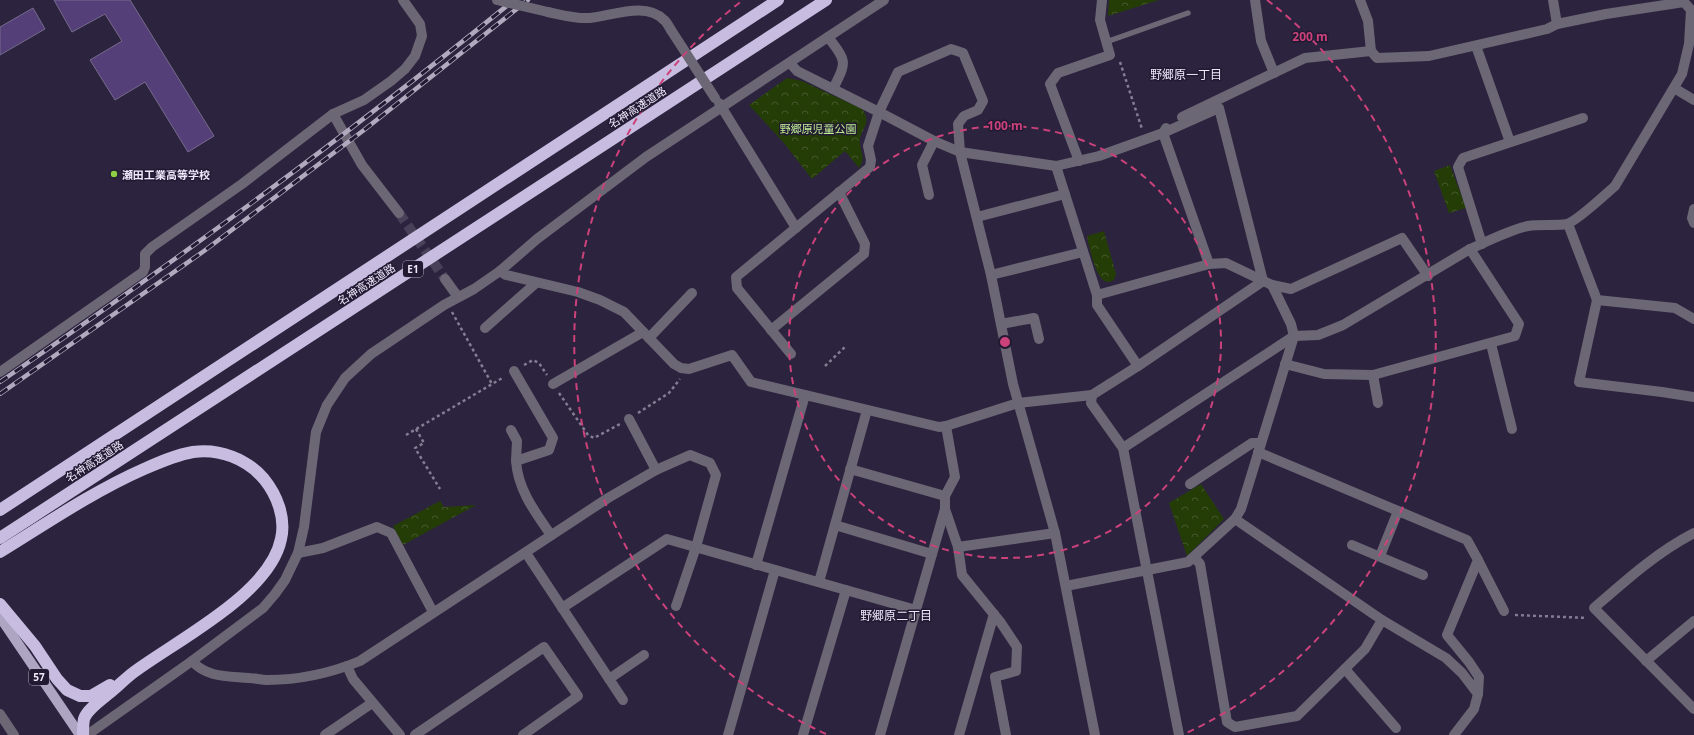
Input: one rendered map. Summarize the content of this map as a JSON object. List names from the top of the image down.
{
  "streets": {
    "highway": ["名神高速道路", "E1"],
    "main road": ["57"]
  },
  "districts": ["野郷原一丁目", "野郷原二丁目"],
  "parks": ["野郷原児童公園"],
  "places": ["瀬田工業高等学校"],
  "rings": ["200 m", "100 m"]
}
